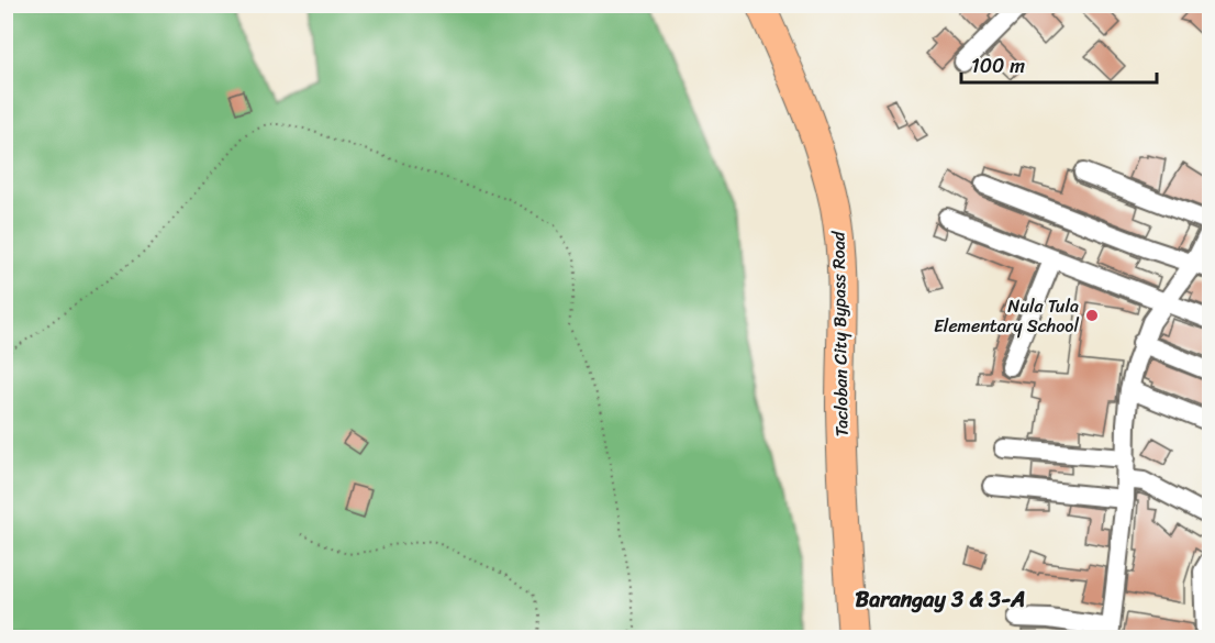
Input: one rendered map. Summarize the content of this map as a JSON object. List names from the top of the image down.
{
  "streets": {
    "highway": ["Tacloban City Bypass Road"]
  },
  "districts": ["Barangay 3 & 3-A"],
  "places": ["Nula Tula Elementary School"],
  "scale_bar": "100 m"
}
